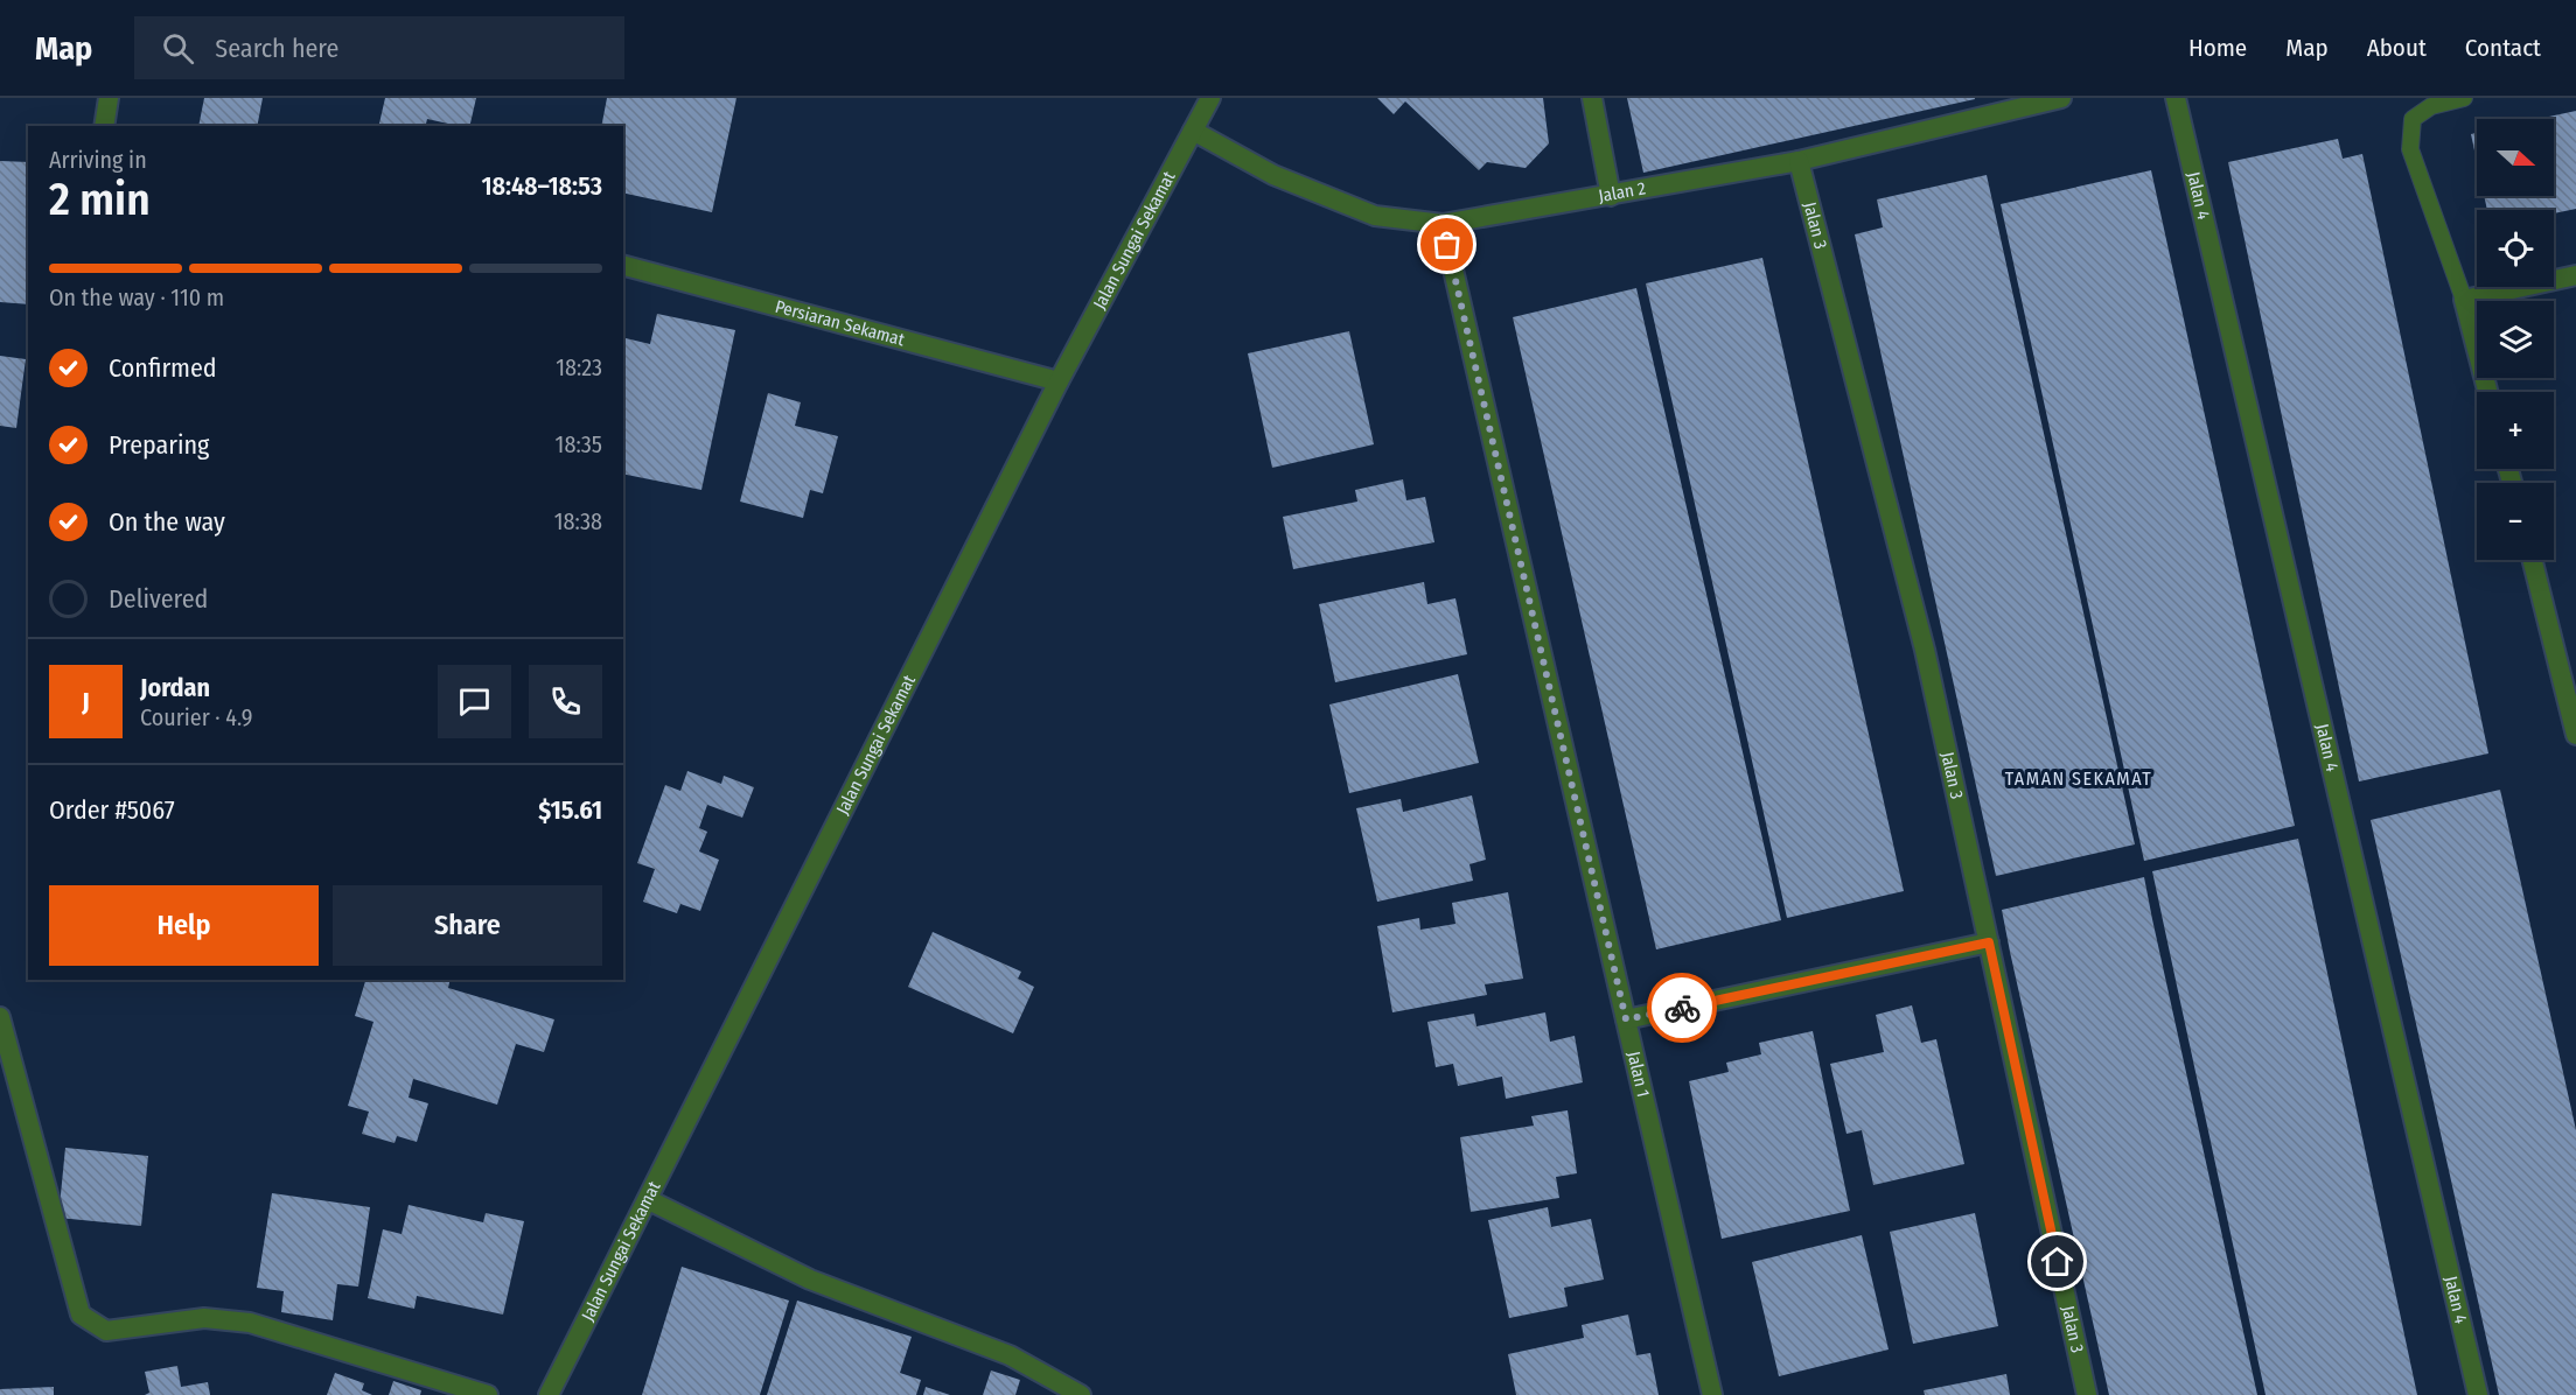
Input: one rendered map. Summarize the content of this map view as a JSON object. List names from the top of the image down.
{
  "streets": {
    "street": [
      "Jalan 2",
      "Jalan 4",
      "Jalan 3",
      "Jalan Sungai Sekamat",
      "Persiaran Sekamat",
      "Jalan 1"
    ]
  },
  "crossings": [
    ["Jalan 2", "Jalan 3"],
    ["Jalan 2", "Jalan Sungai Sekamat"],
    ["Jalan 2", "Jalan 1"],
    ["Jalan Sungai Sekamat", "Persiaran Sekamat"]
  ],
  "districts": ["TAMAN SEKAMAT"],
  "north": "right",
  "page": {
    "header": "Map",
    "search": "Search here",
    "nav": [
      "Home",
      "Map",
      "About",
      "Contact"
    ],
    "map_buttons": ["+", "−"],
    "heading": ["2 min", "Arriving in", "18:48–18:53"],
    "panel": [
      "Jordan",
      "Courier · 4.9",
      "Order #5067",
      "$15.61"
    ],
    "bar": "On the way · 110 m",
    "list": [
      ["Confirmed", "18:23"],
      ["Preparing", "18:35"],
      ["On the way", "18:38"],
      "Delivered"
    ],
    "round": "J",
    "buttons": ["Help", "Share"]
  }
}
